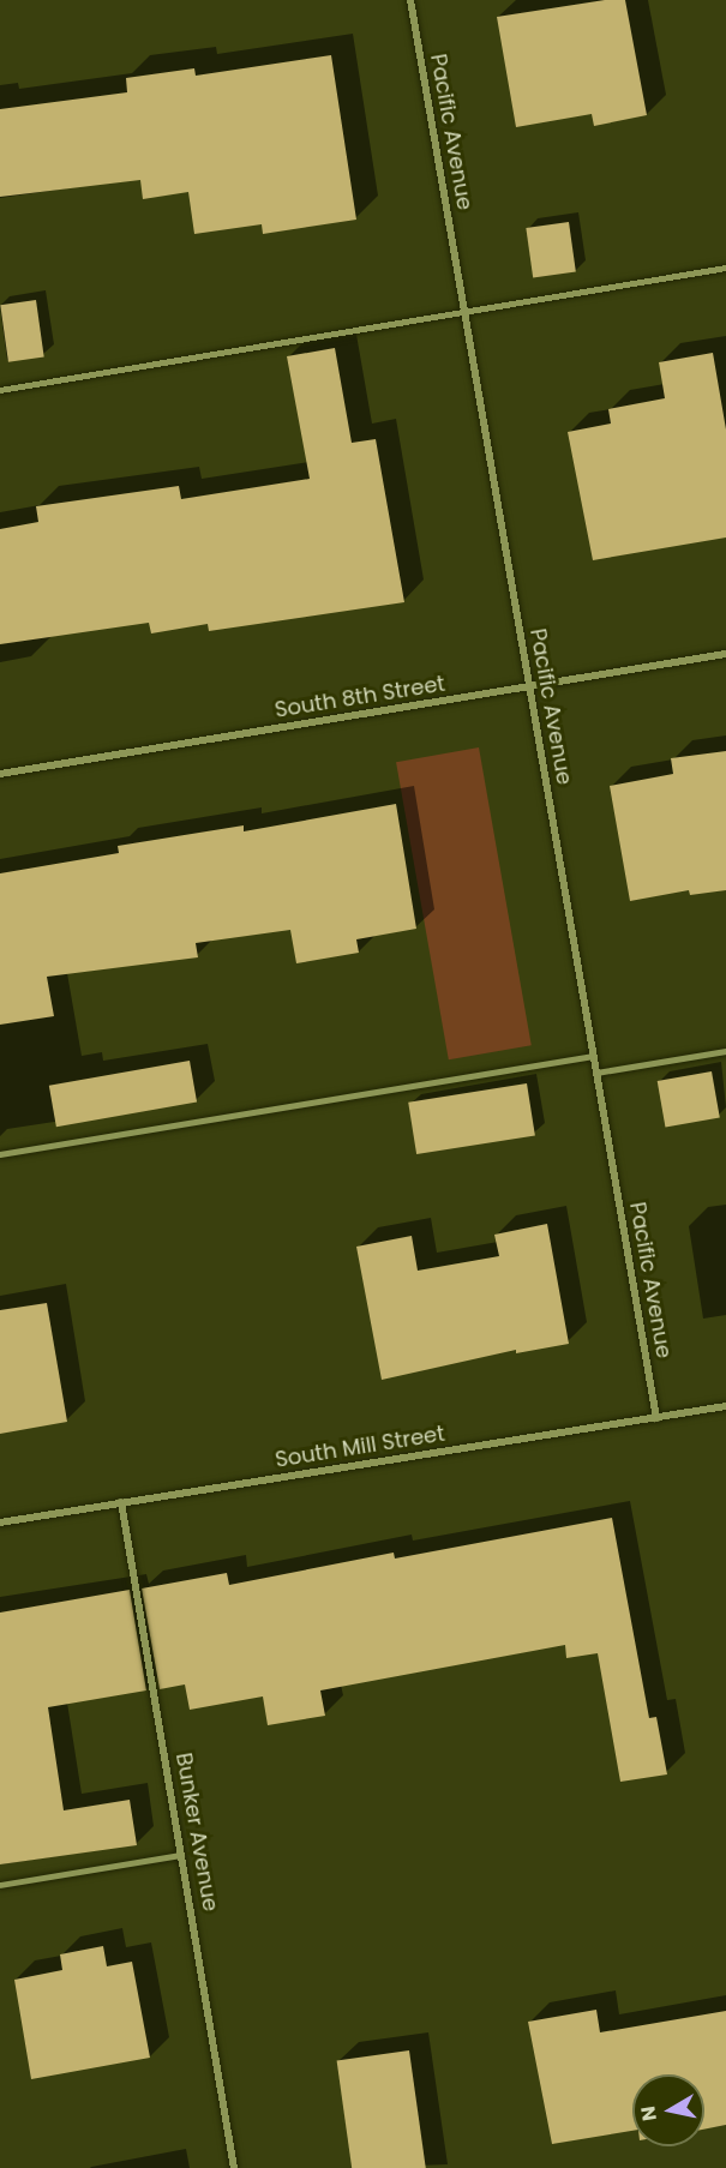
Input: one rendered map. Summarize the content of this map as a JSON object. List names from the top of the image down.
{
  "streets": {
    "street": [
      "Pacific Avenue",
      "South 8th Street",
      "South Mill Street",
      "Bunker Avenue"
    ]
  },
  "crossings": [
    ["Pacific Avenue", "South 8th Street"],
    ["Pacific Avenue", "South Mill Street"],
    ["South Mill Street", "Bunker Avenue"]
  ],
  "north": "left"
}
